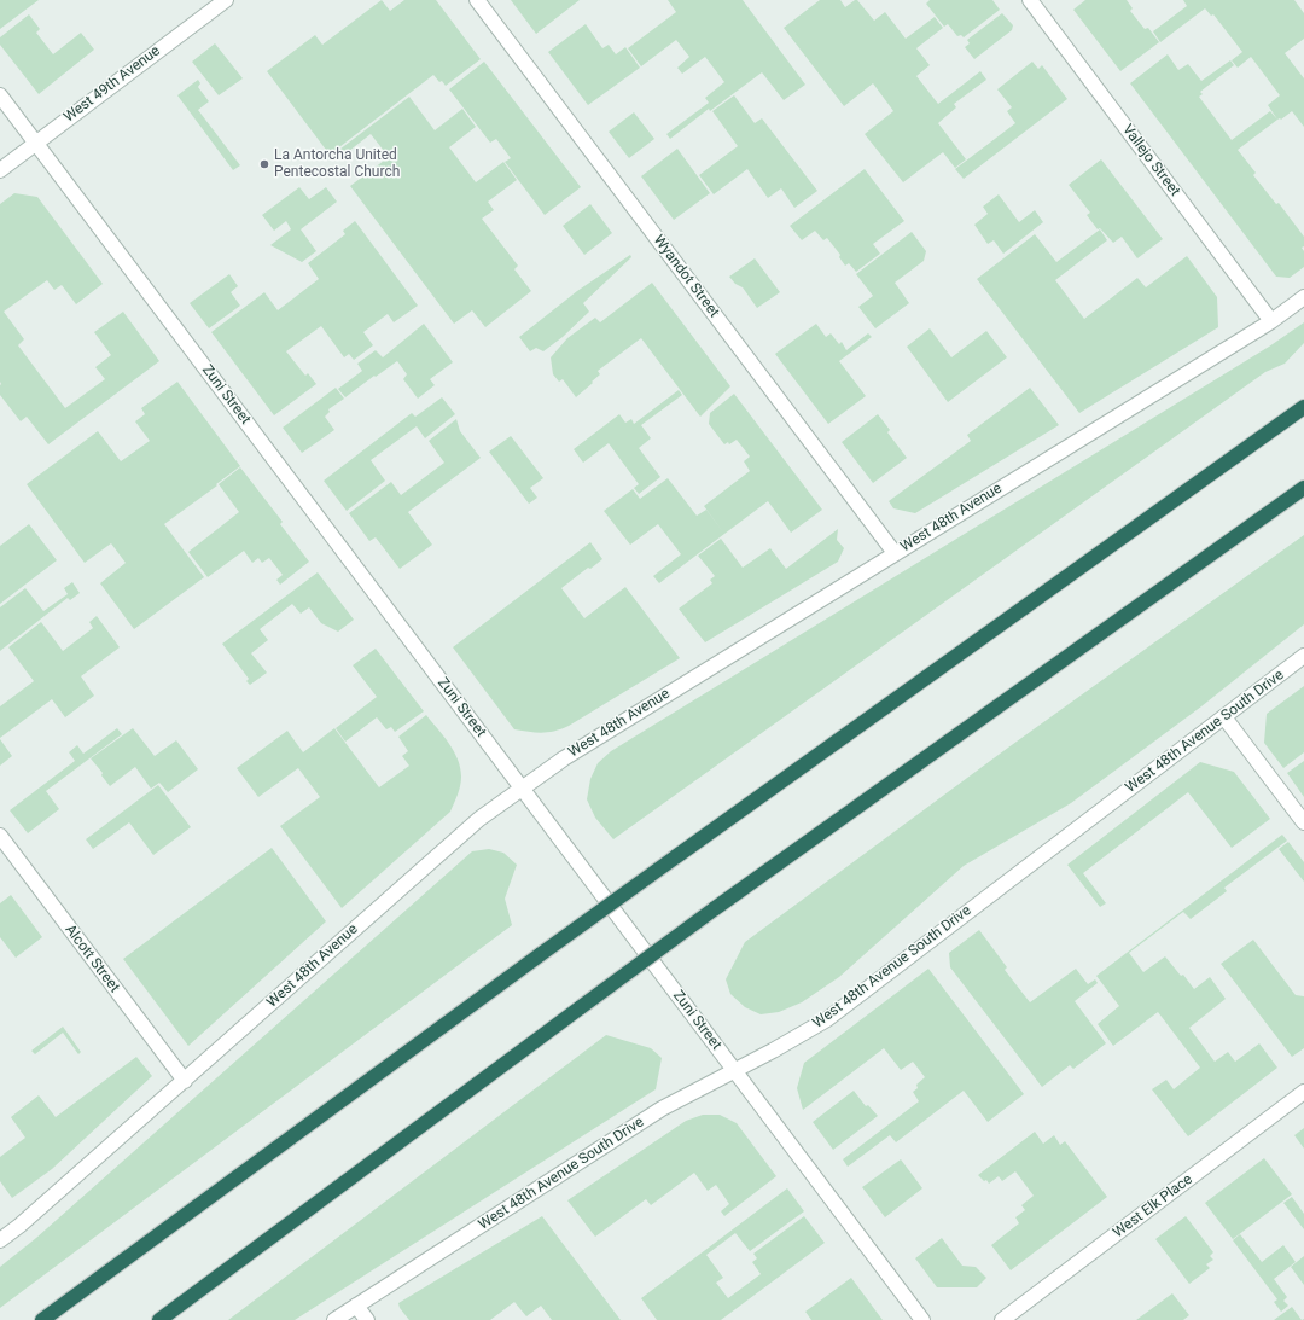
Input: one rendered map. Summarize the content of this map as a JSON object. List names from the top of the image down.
{
  "streets": {
    "street": [
      "West 49th Avenue",
      "Vallejo Street",
      "Wyandot Street",
      "Zuni Street",
      "West 48th Avenue",
      "West 48th Avenue South Drive",
      "Alcott Street",
      "West Elk Place"
    ]
  },
  "crossings": [
    ["West 49th Avenue", "Zuni Street"],
    ["Vallejo Street", "West 48th Avenue"],
    ["Wyandot Street", "West 48th Avenue"],
    ["Zuni Street", "West 48th Avenue"],
    ["Zuni Street", "West 48th Avenue South Drive"],
    ["West 48th Avenue", "Alcott Street"]
  ],
  "places": ["La Antorcha United Pentecostal Church"]
}
